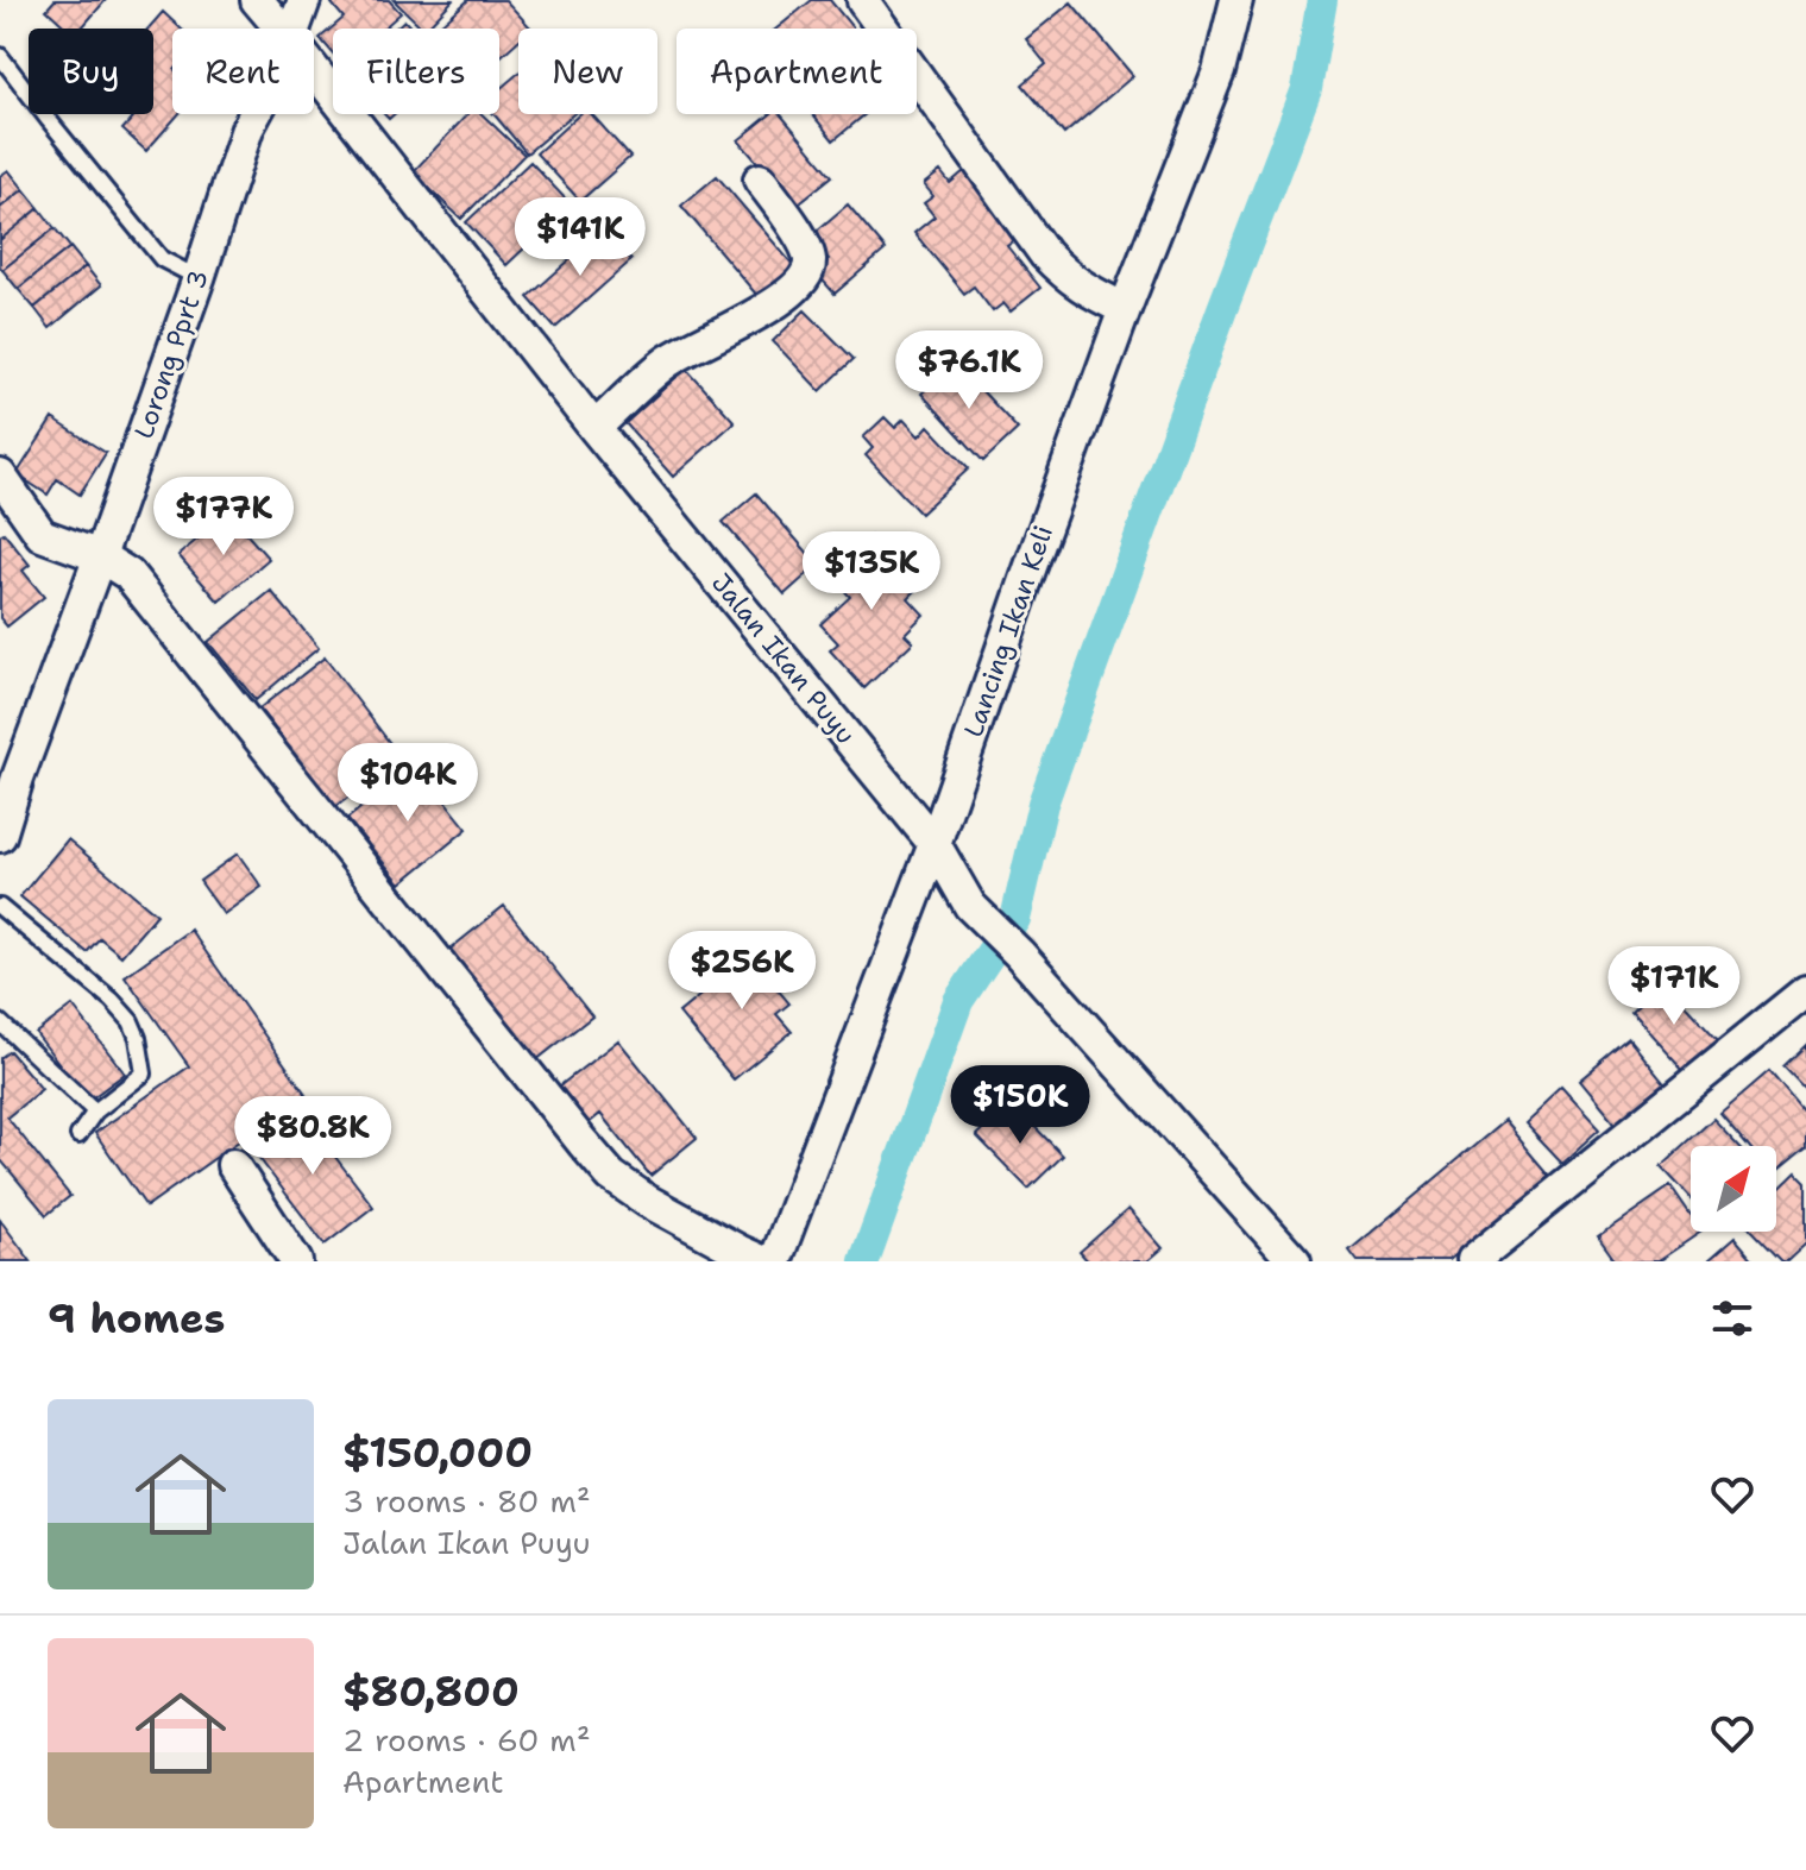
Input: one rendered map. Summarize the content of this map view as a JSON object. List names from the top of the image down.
{
  "streets": {
    "street": ["Lorong Pprt 3", "Lancing Ikan Keli", "Jalan Ikan Puyu"]
  },
  "crossings": [
    ["Lancing Ikan Keli", "Jalan Ikan Puyu"]
  ],
  "north": "top right",
  "page": {
    "chip": [
      "Buy",
      "Rent",
      "Filters",
      "New",
      "Apartment"
    ],
    "price": [
      "$141K",
      "$76.1K",
      "$177K",
      "$135K",
      "$104K",
      "$256K",
      "$171K",
      "$150K",
      "$80.8K"
    ],
    "heading": "9 homes",
    "list": [
      {
        "name": "$150,000",
        "note": "3 rooms · 80 m² · Jalan Ikan Puyu"
      },
      {
        "name": "$80,800",
        "note": "2 rooms · 60 m² · Apartment"
      }
    ]
  }
}
